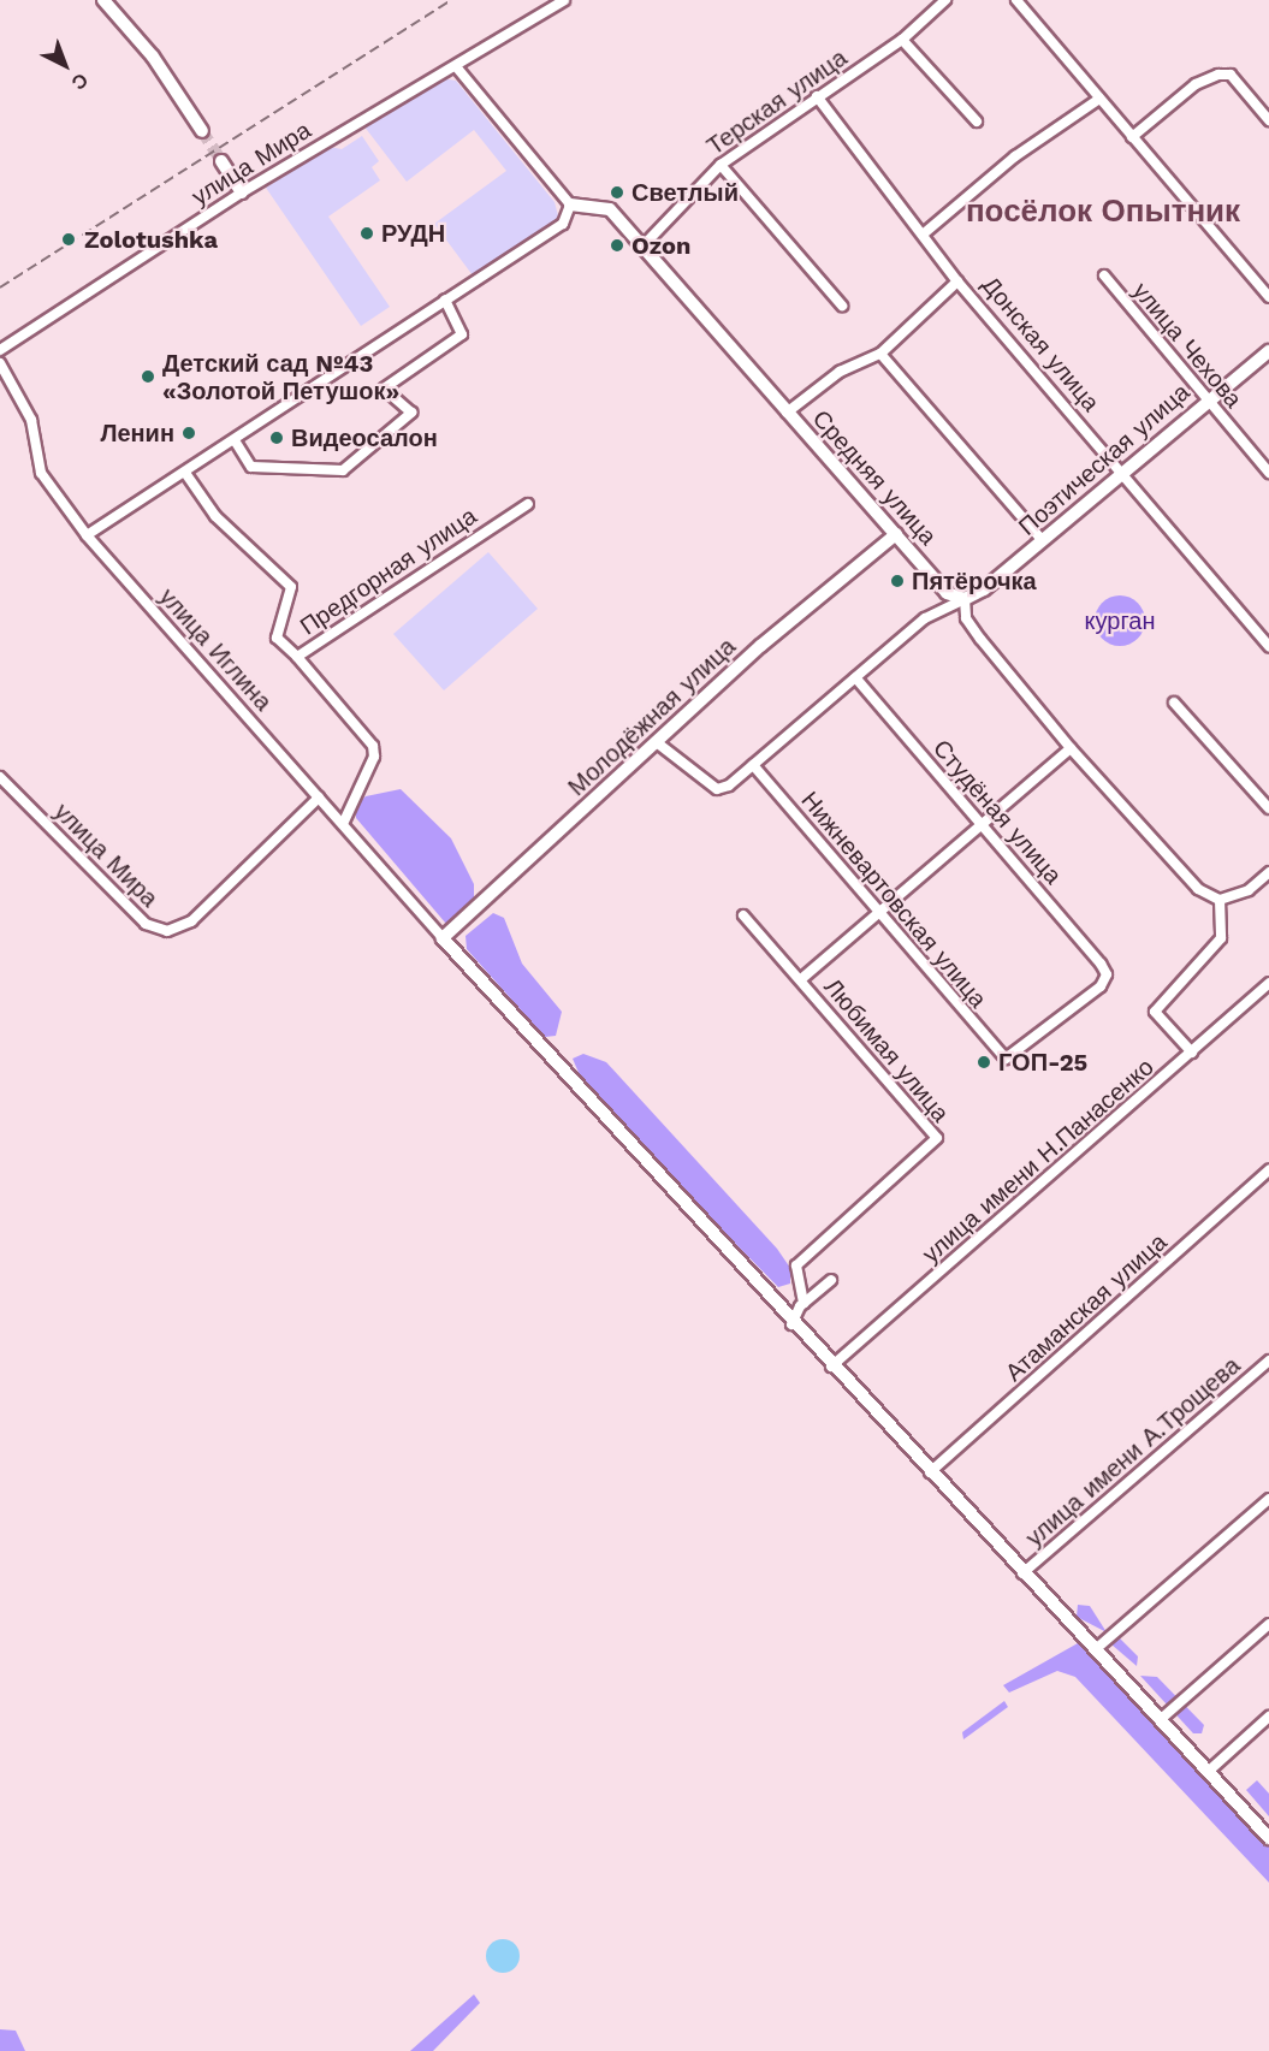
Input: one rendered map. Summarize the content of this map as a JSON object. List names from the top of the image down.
{
  "streets": {
    "street": [
      "Терская улица",
      "улица Мира",
      "Донская улица",
      "улица Чехова",
      "Поэтическая улица",
      "Средняя улица",
      "Предгорная улица",
      "улица Иглина",
      "Молодёжная улица",
      "Студёная улица",
      "Нижневартовская улица",
      "Любимая улица",
      "улица имени Н.Панасенко",
      "Атаманская улица",
      "улица имени А.Трощева"
    ]
  },
  "crossings": [
    ["Терская улица", "Донская улица"],
    ["Терская улица", "Средняя улица"],
    ["улица Мира", "улица Иглина"],
    ["Донская улица", "Поэтическая улица"],
    ["улица Чехова", "Поэтическая улица"],
    ["Поэтическая улица", "Средняя улица"],
    ["Средняя улица", "Молодёжная улица"],
    ["Предгорная улица", "улица Иглина"],
    ["улица Иглина", "Молодёжная улица"],
    ["Студёная улица", "Нижневартовская улица"]
  ],
  "districts": ["посёлок Опытник"],
  "parks": ["курган"],
  "places": [
    "Светлый",
    "РУДН",
    "Zolotushka",
    "Ozon",
    "Детский сад №43 «Золотой Петушок»",
    "Ленин",
    "Видеосалон",
    "Пятёрочка",
    "ГОП-25"
  ],
  "north": "bottom right"
}
